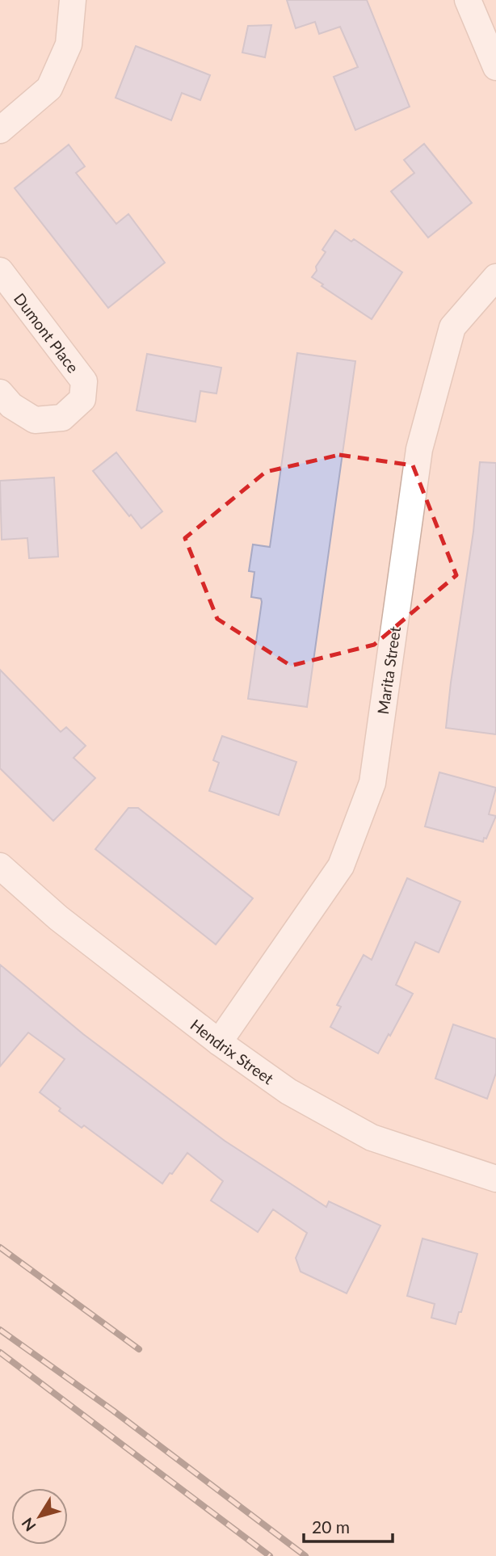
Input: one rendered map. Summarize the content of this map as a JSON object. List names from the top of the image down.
{
  "streets": {
    "street": ["Dumont Place", "Marita Street", "Hendrix Street"]
  },
  "crossings": [
    ["Marita Street", "Hendrix Street"]
  ],
  "scale_bar": "20 m",
  "north": "bottom left"
}
